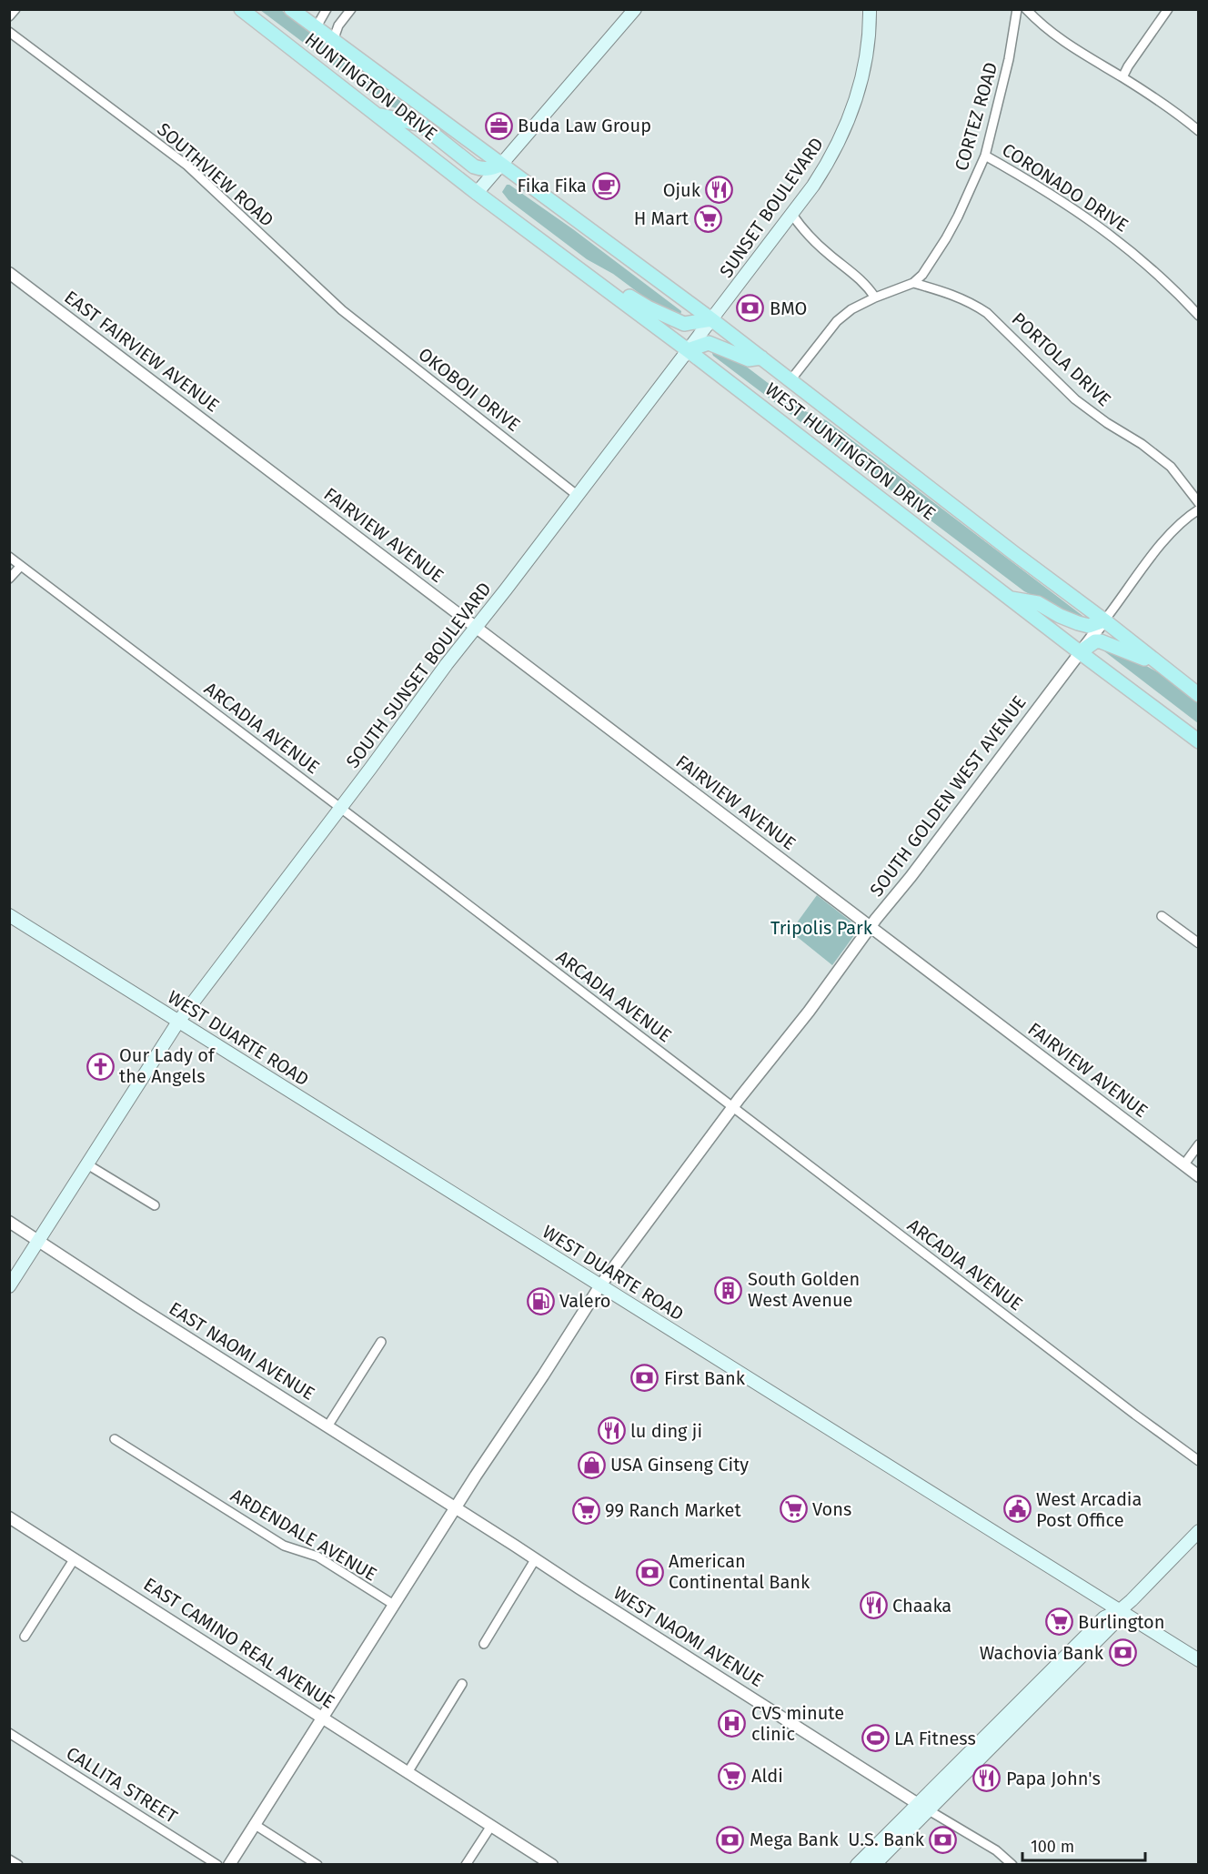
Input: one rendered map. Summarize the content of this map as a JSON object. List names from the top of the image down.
{
  "streets": {
    "main road": [
      "HUNTINGTON DRIVE",
      "SUNSET BOULEVARD",
      "WEST HUNTINGTON DRIVE",
      "SOUTH SUNSET BOULEVARD",
      "WEST DUARTE ROAD"
    ],
    "street": [
      "CORTEZ ROAD",
      "SOUTHVIEW ROAD",
      "CORONADO DRIVE",
      "EAST FAIRVIEW AVENUE",
      "PORTOLA DRIVE",
      "OKOBOJI DRIVE",
      "FAIRVIEW AVENUE",
      "ARCADIA AVENUE",
      "SOUTH GOLDEN WEST AVENUE",
      "EAST NAOMI AVENUE",
      "ARDENDALE AVENUE",
      "WEST NAOMI AVENUE",
      "EAST CAMINO REAL AVENUE",
      "CALLITA STREET"
    ]
  },
  "crossings": [
    ["HUNTINGTON DRIVE", "WEST HUNTINGTON DRIVE"],
    ["CORTEZ ROAD", "CORONADO DRIVE"],
    ["CORTEZ ROAD", "PORTOLA DRIVE"],
    ["CORTEZ ROAD", "WEST HUNTINGTON DRIVE"],
    ["SOUTHVIEW ROAD", "OKOBOJI DRIVE"],
    ["SUNSET BOULEVARD", "WEST HUNTINGTON DRIVE"],
    ["SUNSET BOULEVARD", "SOUTH SUNSET BOULEVARD"],
    ["EAST FAIRVIEW AVENUE", "FAIRVIEW AVENUE"],
    ["OKOBOJI DRIVE", "SOUTH SUNSET BOULEVARD"],
    ["WEST HUNTINGTON DRIVE", "SOUTH SUNSET BOULEVARD"],
    ["WEST HUNTINGTON DRIVE", "SOUTH GOLDEN WEST AVENUE"],
    ["FAIRVIEW AVENUE", "SOUTH SUNSET BOULEVARD"],
    ["FAIRVIEW AVENUE", "SOUTH GOLDEN WEST AVENUE"],
    ["SOUTH SUNSET BOULEVARD", "ARCADIA AVENUE"],
    ["SOUTH SUNSET BOULEVARD", "WEST DUARTE ROAD"],
    ["SOUTH SUNSET BOULEVARD", "EAST NAOMI AVENUE"],
    ["ARCADIA AVENUE", "SOUTH GOLDEN WEST AVENUE"],
    ["SOUTH GOLDEN WEST AVENUE", "WEST DUARTE ROAD"],
    ["SOUTH GOLDEN WEST AVENUE", "EAST NAOMI AVENUE"],
    ["SOUTH GOLDEN WEST AVENUE", "ARDENDALE AVENUE"],
    ["SOUTH GOLDEN WEST AVENUE", "WEST NAOMI AVENUE"],
    ["SOUTH GOLDEN WEST AVENUE", "EAST CAMINO REAL AVENUE"],
    ["EAST NAOMI AVENUE", "WEST NAOMI AVENUE"]
  ],
  "parks": ["Tripolis Park"],
  "places": {
    "office": ["Buda Law Group"],
    "cafe": ["Fika Fika"],
    "restaurant": [
      "Ojuk",
      "lu ding ji",
      "Chaaka",
      "Papa John's"
    ],
    "supermarket": [
      "H Mart",
      "Vons",
      "99 Ranch Market",
      "Burlington",
      "Aldi"
    ],
    "bank": [
      "BMO",
      "First Bank",
      "American Continental Bank",
      "Wachovia Bank",
      "Mega Bank",
      "U.S. Bank"
    ],
    "church": ["Our Lady of the Angels"],
    "building": ["South Golden West Avenue"],
    "fuel station": ["Valero"],
    "shop": ["USA Ginseng City"],
    "public building": ["West Arcadia Post Office"],
    "hospital": ["CVS minute clinic"],
    "sports": ["LA Fitness"]
  },
  "scale_bar": "100 m"
}
